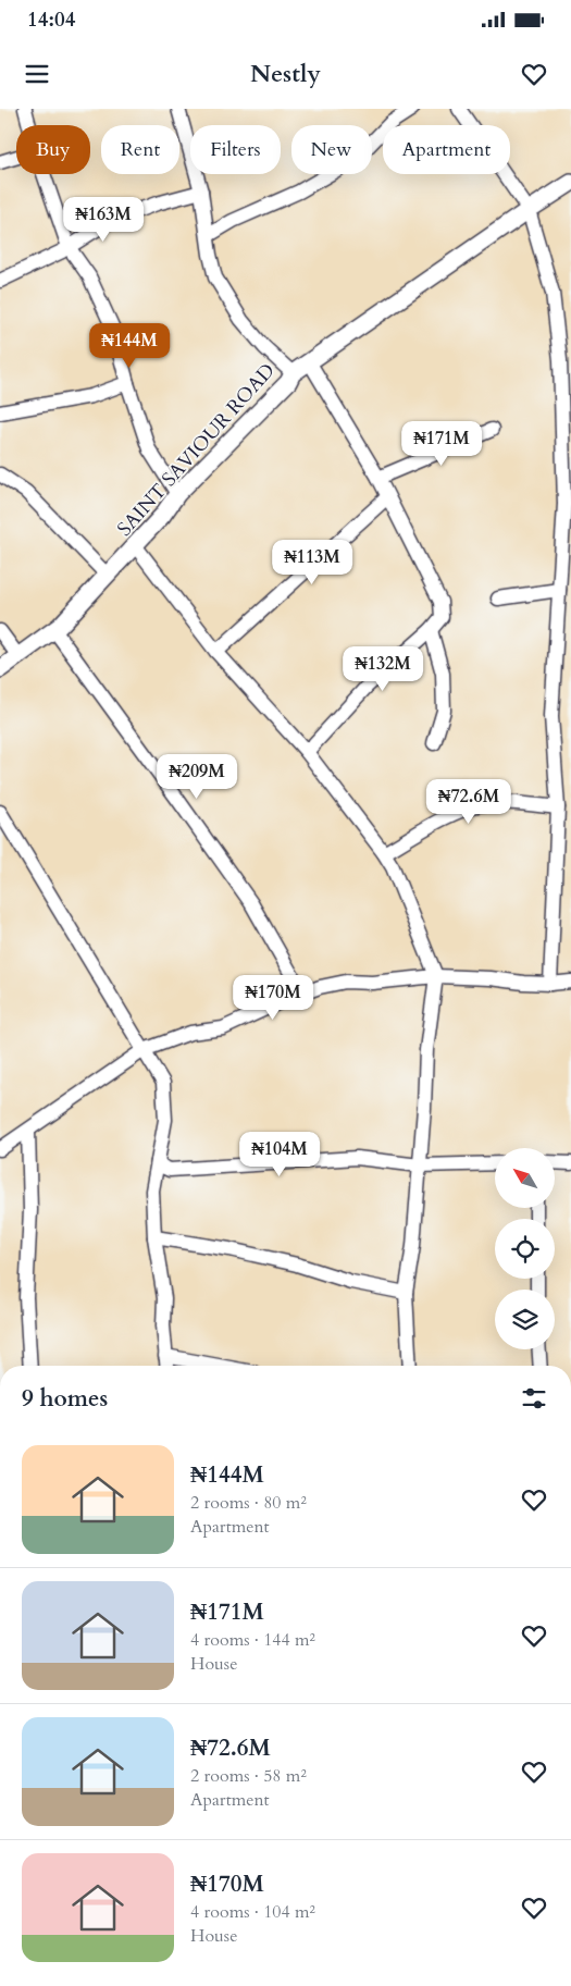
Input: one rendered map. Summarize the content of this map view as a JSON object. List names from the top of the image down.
{
  "streets": {
    "street": ["SAINT SAVIOUR ROAD"]
  },
  "north": "top left",
  "page": {
    "status": "14:04",
    "header": "Nestly",
    "chip": [
      "Buy",
      "Rent",
      "Filters",
      "New",
      "Apartment"
    ],
    "price": [
      "₦163M",
      "₦144M",
      "₦171M",
      "₦113M",
      "₦132M",
      "₦209M",
      "₦72.6M",
      "₦170M",
      "₦104M"
    ],
    "heading": "9 homes",
    "list": [
      {
        "name": "₦144M",
        "note": "2 rooms · 80 m² · Apartment"
      },
      {
        "name": "₦171M",
        "note": "4 rooms · 144 m² · House"
      },
      {
        "name": "₦72.6M",
        "note": "2 rooms · 58 m² · Apartment"
      },
      {
        "name": "₦170M",
        "note": "4 rooms · 104 m² · House"
      }
    ]
  }
}
